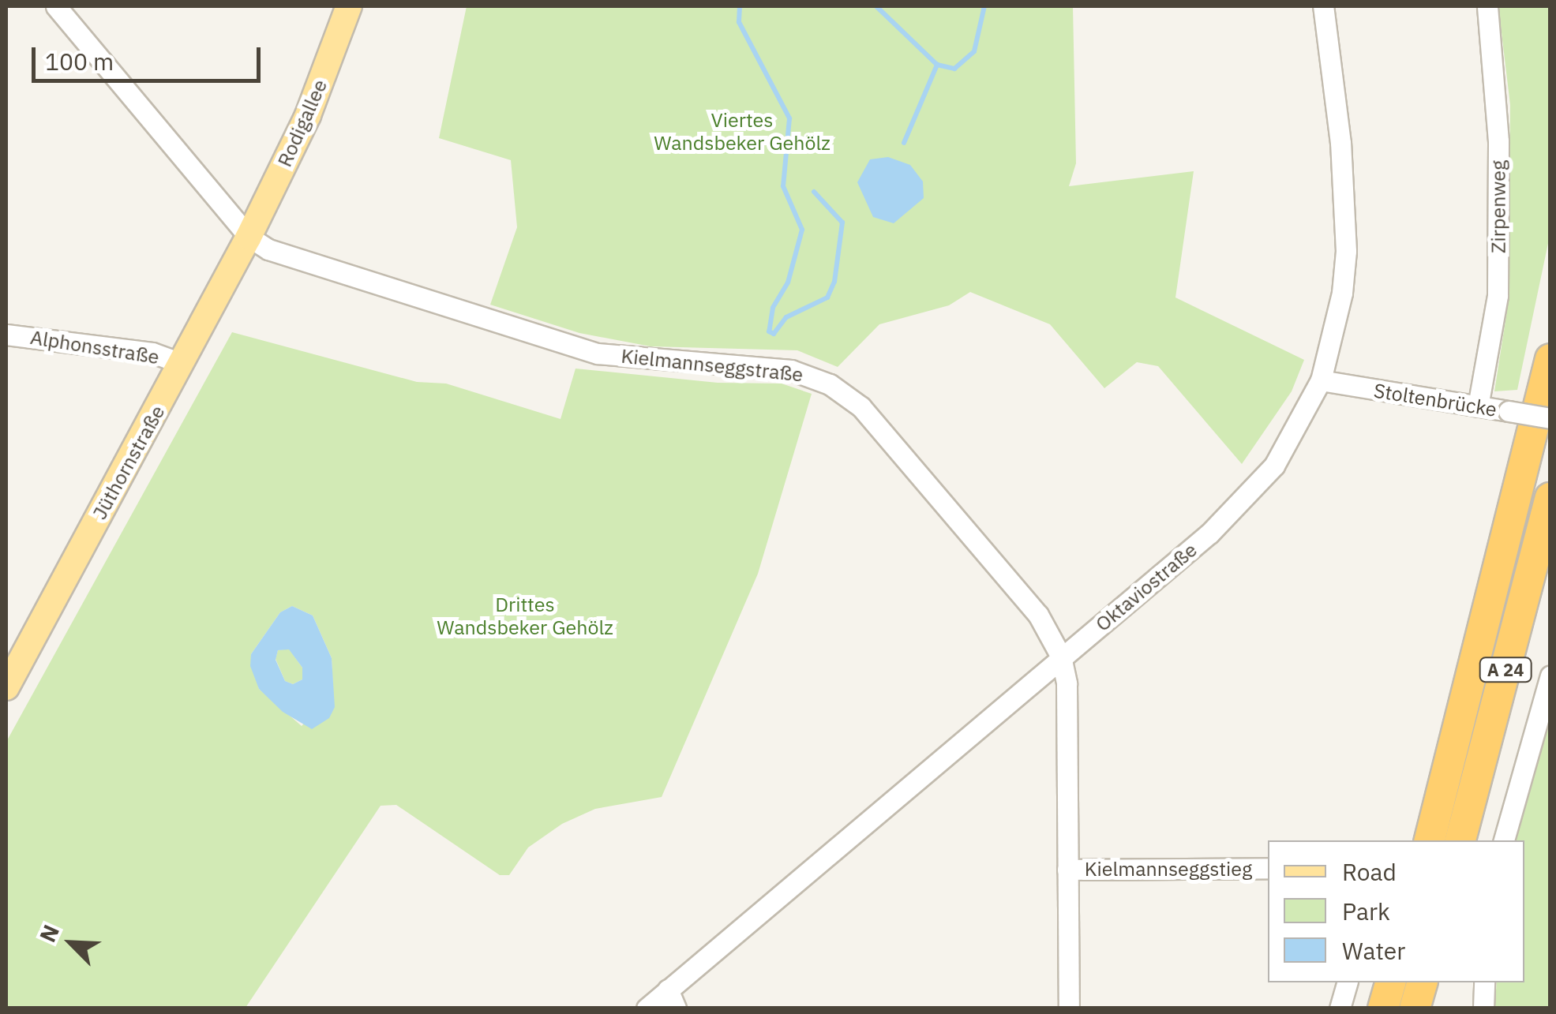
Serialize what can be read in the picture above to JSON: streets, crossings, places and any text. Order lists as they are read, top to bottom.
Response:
{
  "streets": {
    "highway": ["A 24"],
    "main road": ["Rodigallee", "Jüthornstraße"],
    "street": [
      "Zirpenweg",
      "Alphonsstraße",
      "Kielmannseggstraße",
      "Stoltenbrücke",
      "Oktaviostraße",
      "Kielmannseggstieg"
    ]
  },
  "crossings": [
    ["Rodigallee", "Kielmannseggstraße"],
    ["Rodigallee", "Jüthornstraße"],
    ["Zirpenweg", "Stoltenbrücke"],
    ["Alphonsstraße", "Jüthornstraße"],
    ["Kielmannseggstraße", "Jüthornstraße"],
    ["Kielmannseggstraße", "Oktaviostraße"],
    ["Kielmannseggstraße", "Kielmannseggstieg"],
    ["Stoltenbrücke", "Oktaviostraße"]
  ],
  "parks": ["Viertes Wandsbeker Gehölz", "Drittes Wandsbeker Gehölz"],
  "legend": ["Road", "Park", "Water"],
  "scale_bar": "100 m",
  "north": "top left"
}
